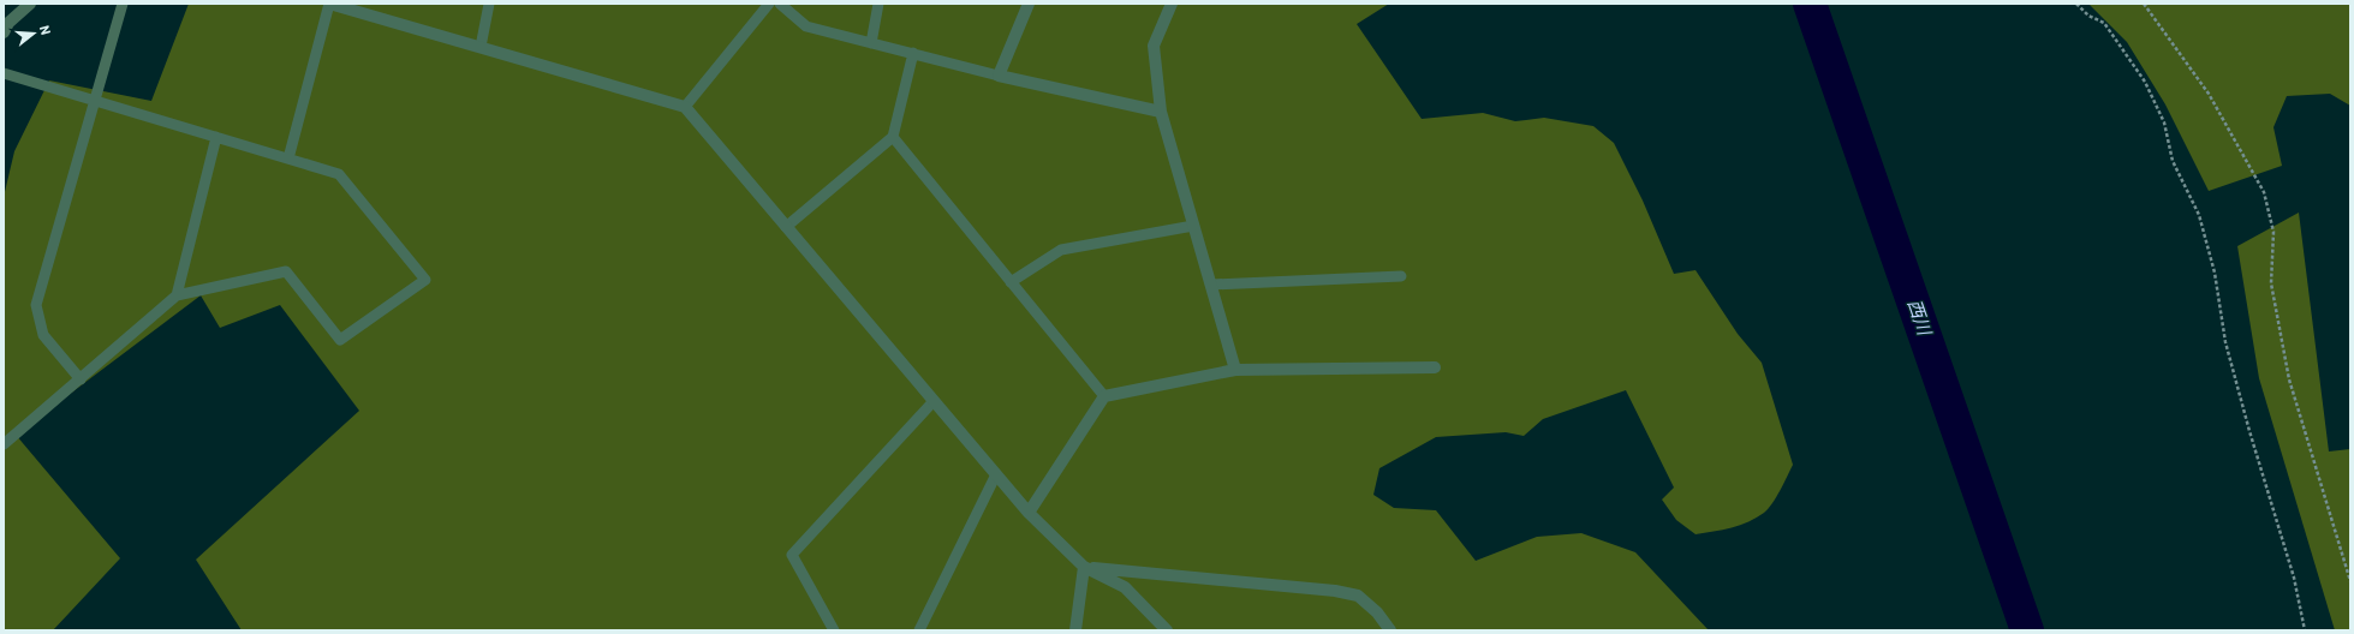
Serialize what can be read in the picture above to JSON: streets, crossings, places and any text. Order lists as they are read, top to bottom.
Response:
{
  "water": ["西川"],
  "north": "right"
}
